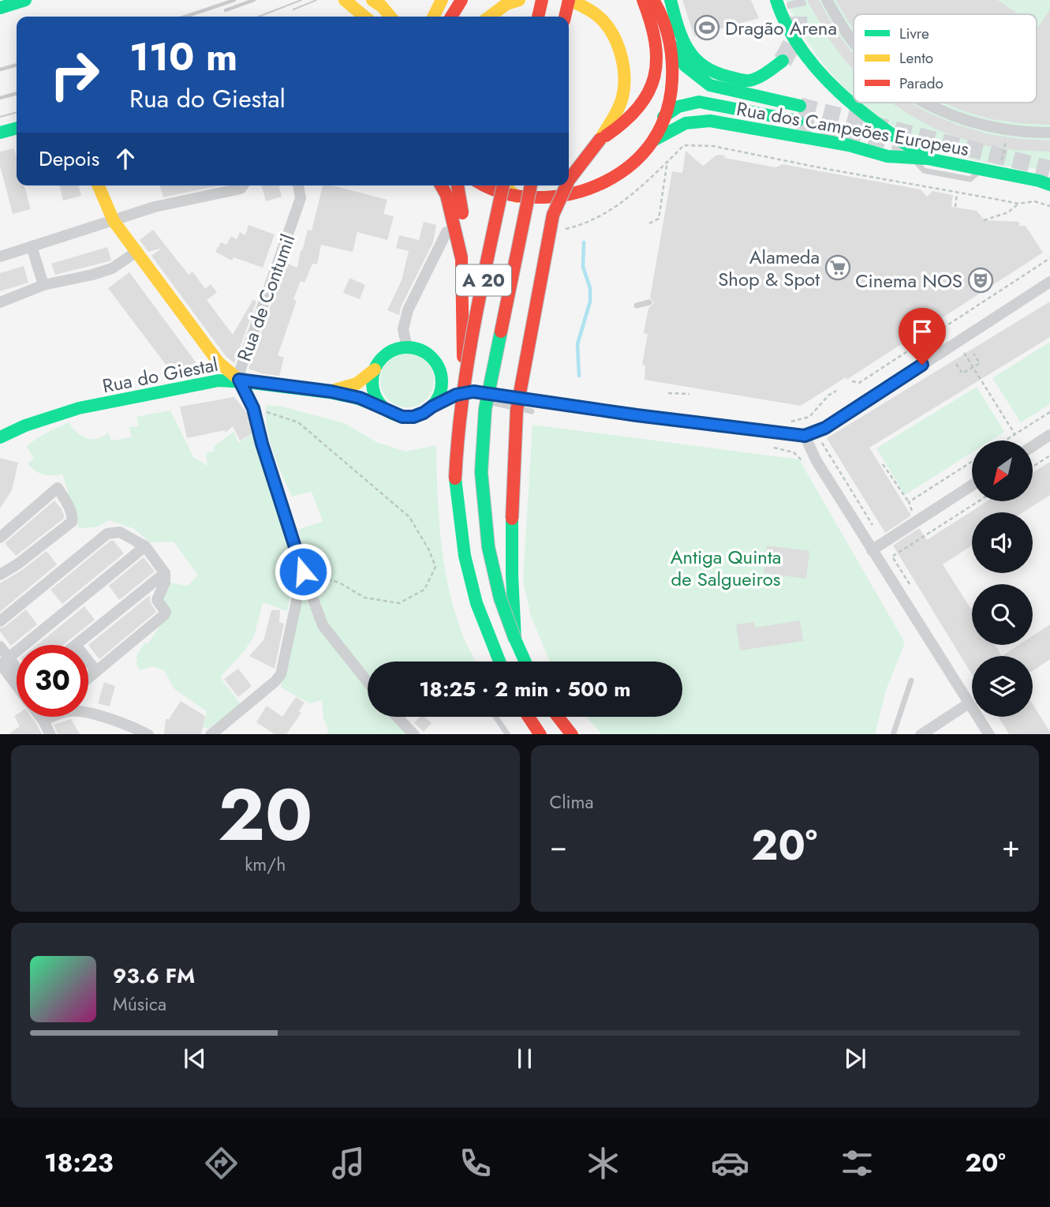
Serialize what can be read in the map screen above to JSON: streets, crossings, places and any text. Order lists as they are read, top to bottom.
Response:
{
  "streets": {
    "main road": ["Rua dos Campeões Europeus", "A 20", "Rua do Giestal"],
    "street": ["Rua de Contumil"]
  },
  "crossings": [
    ["Rua de Contumil", "Rua do Giestal"]
  ],
  "parks": ["Antiga Quinta de Salgueiros"],
  "places": {
    "sports": ["Dragão Arena"],
    "supermarket": ["Alameda Shop & Spot"],
    "theatre": ["Cinema NOS"]
  },
  "legend": ["Livre", "Lento", "Parado"],
  "north": "bottom left",
  "page": {
    "turn": ["110 m", "Rua do Giestal"],
    "then": "Depois",
    "limit": "30",
    "trip": "18:25 · 2 min · 500 m",
    "tile": [
      ["20", "km/h"],
      "Clima"
    ],
    "heat": ["−", "20°", "+"],
    "song": ["93.6 FM", "Música"],
    "tabs": ["18:23", "20°"]
  }
}
